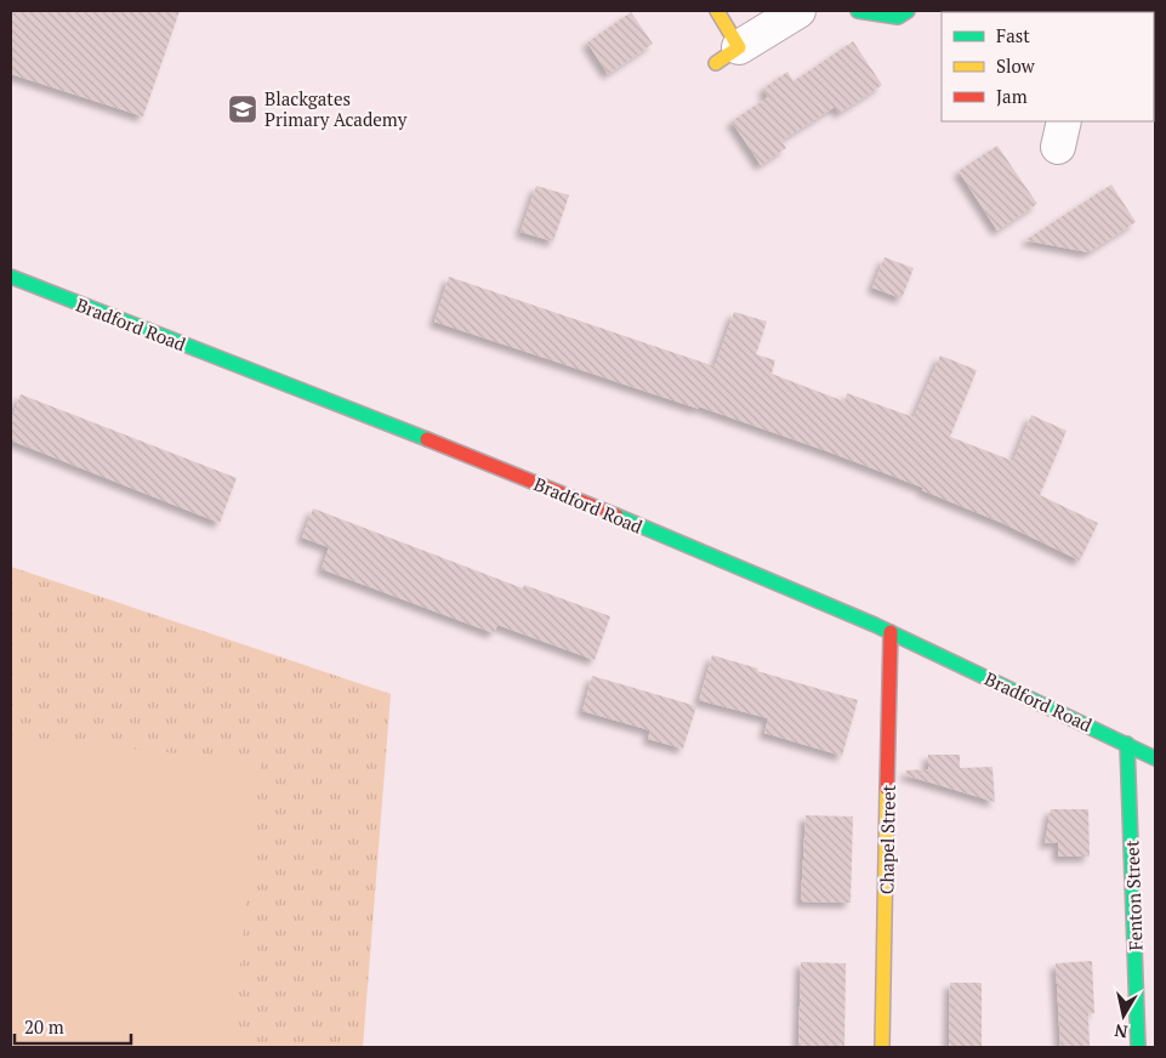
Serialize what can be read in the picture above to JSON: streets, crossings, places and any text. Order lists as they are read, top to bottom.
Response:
{
  "streets": {
    "main road": ["Bradford Road", "Chapel Street", "Fenton Street"]
  },
  "crossings": [
    ["Bradford Road", "Chapel Street"],
    ["Bradford Road", "Fenton Street"]
  ],
  "places": {
    "school or university": ["Blackgates Primary Academy"]
  },
  "legend": ["Fast", "Slow", "Jam"],
  "scale_bar": "20 m",
  "north": "bottom"
}
